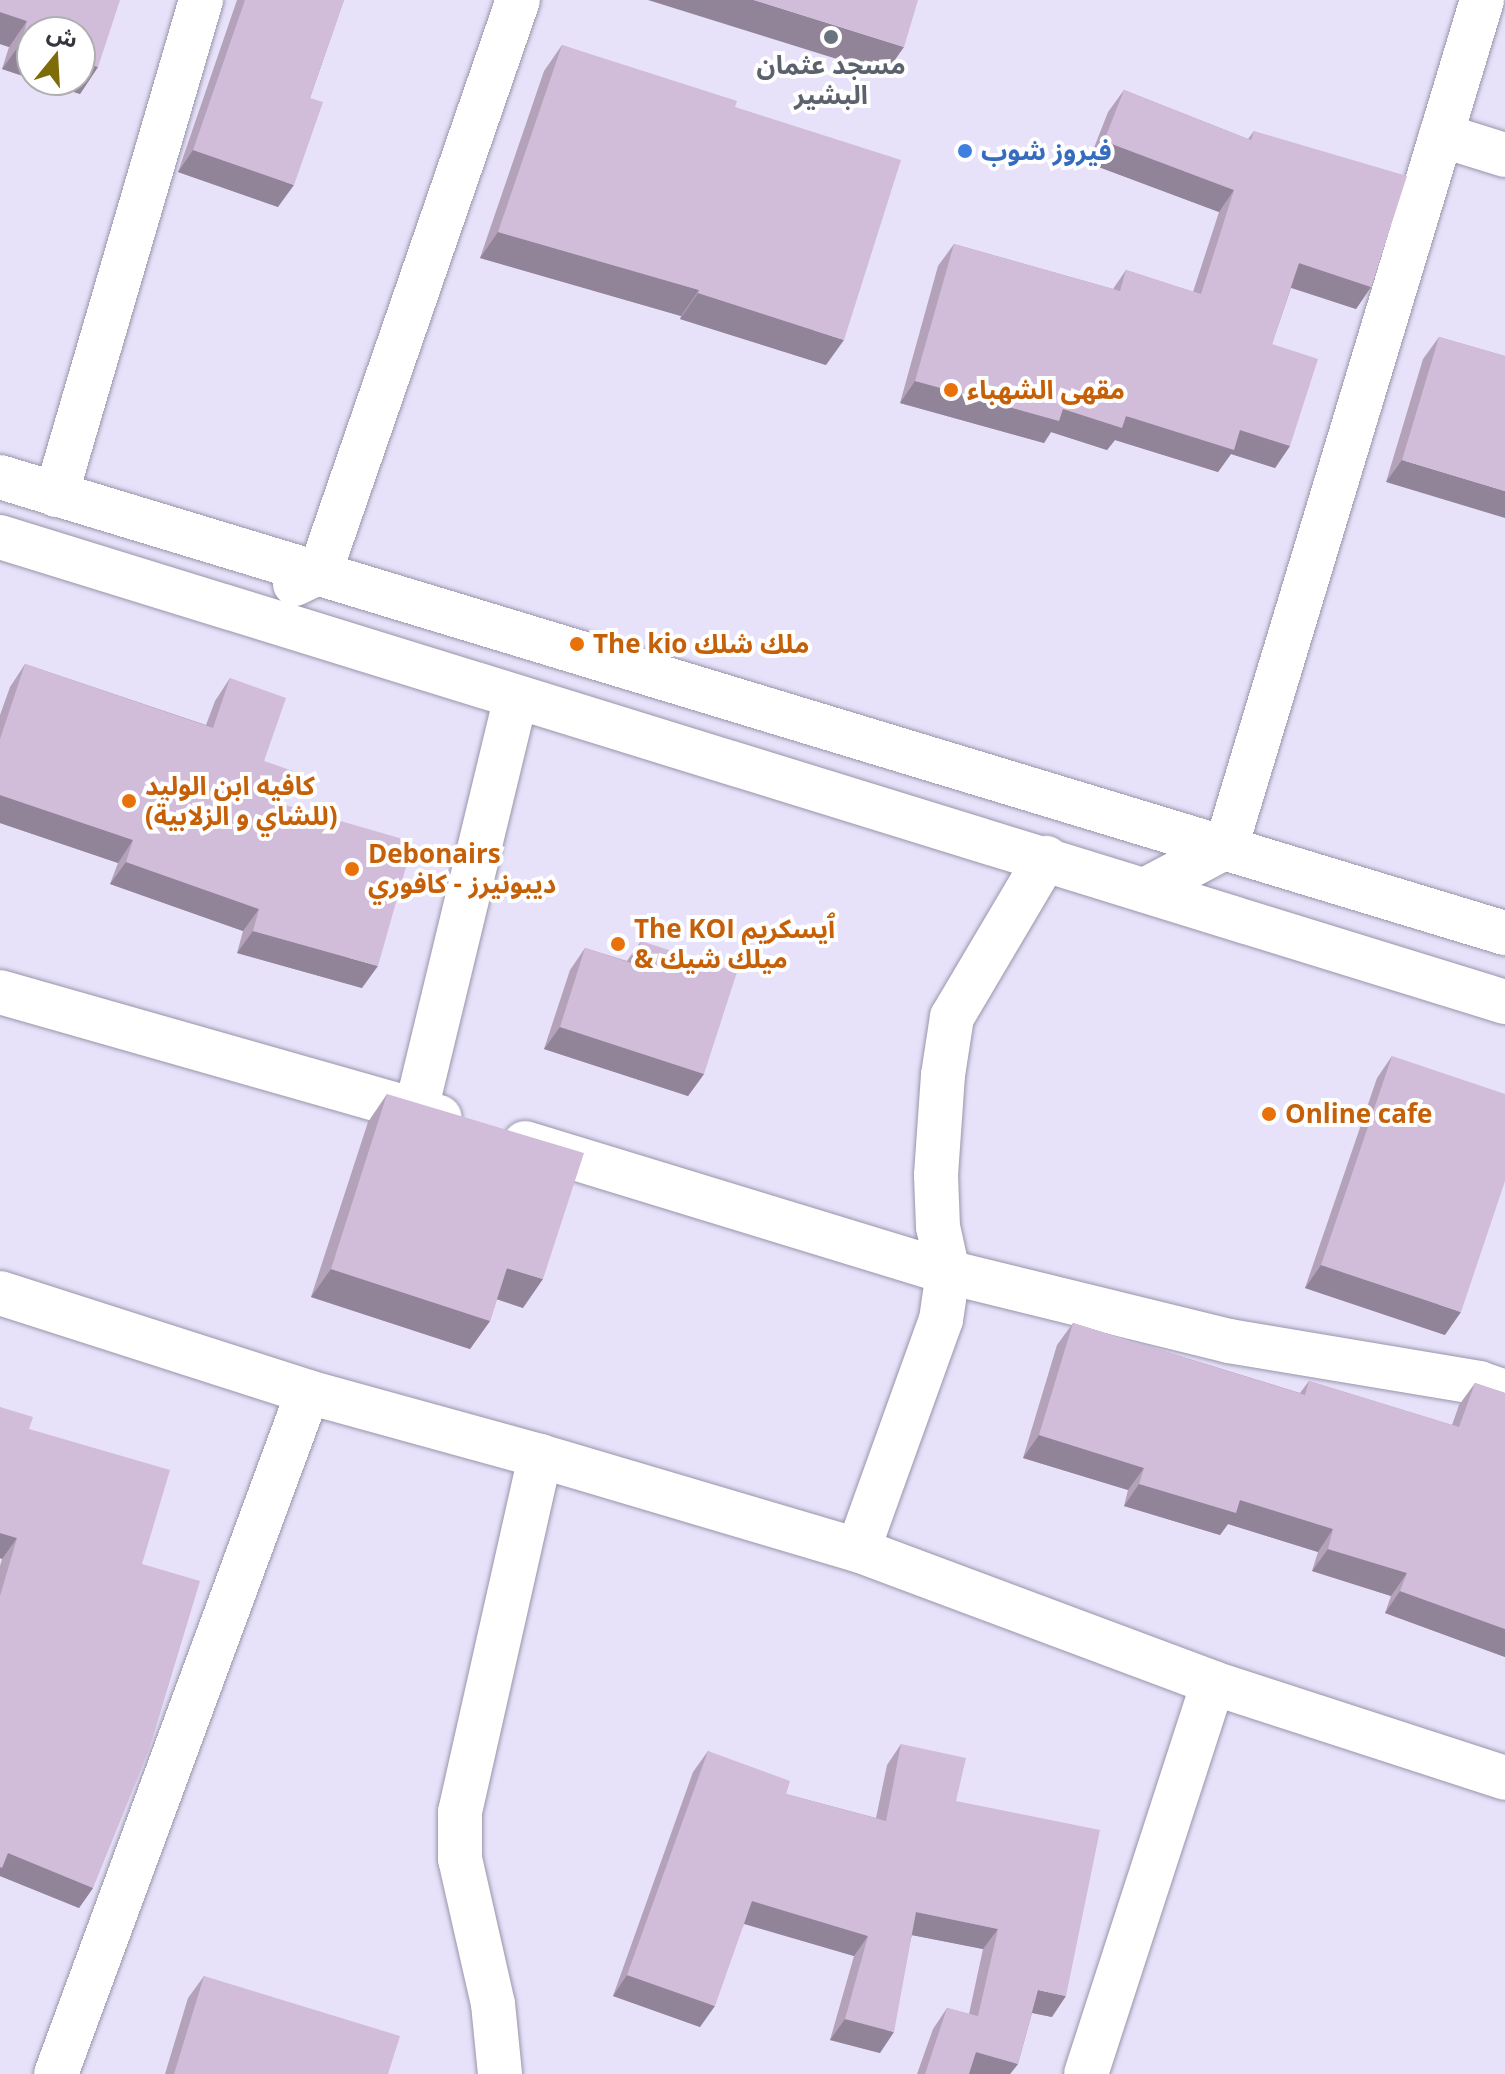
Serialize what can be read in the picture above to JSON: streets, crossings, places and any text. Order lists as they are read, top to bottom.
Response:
{
  "places": [
    "مسجد عثمان البشير",
    "فيروز شوب",
    "مقهى الشهباء",
    "The kio ملك شلك",
    "كافيه ابن الوليد (للشاي و الزلابية)",
    "Debonairs ديبونيرز - كافوري",
    "The KOI ٱيسكريم & ميلك شيك",
    "Online cafe"
  ],
  "north": "top"
}
